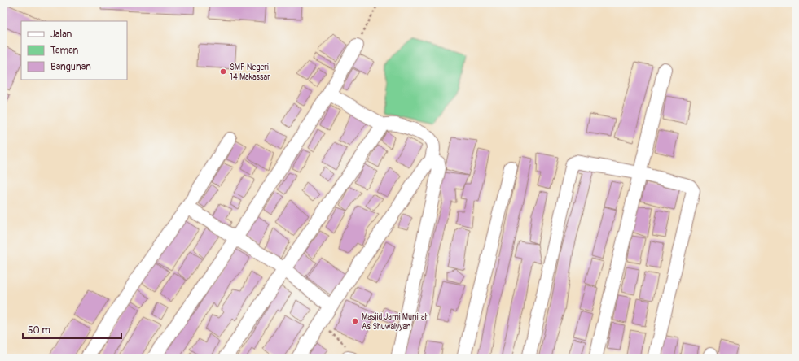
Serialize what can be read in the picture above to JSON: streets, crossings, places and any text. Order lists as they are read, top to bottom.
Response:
{
  "places": ["SMP Negeri 14 Makassar", "Masjid Jami Munirah As Shuwaiyyan"],
  "legend": ["Jalan", "Taman", "Bangunan"],
  "scale_bar": "50 m"
}
